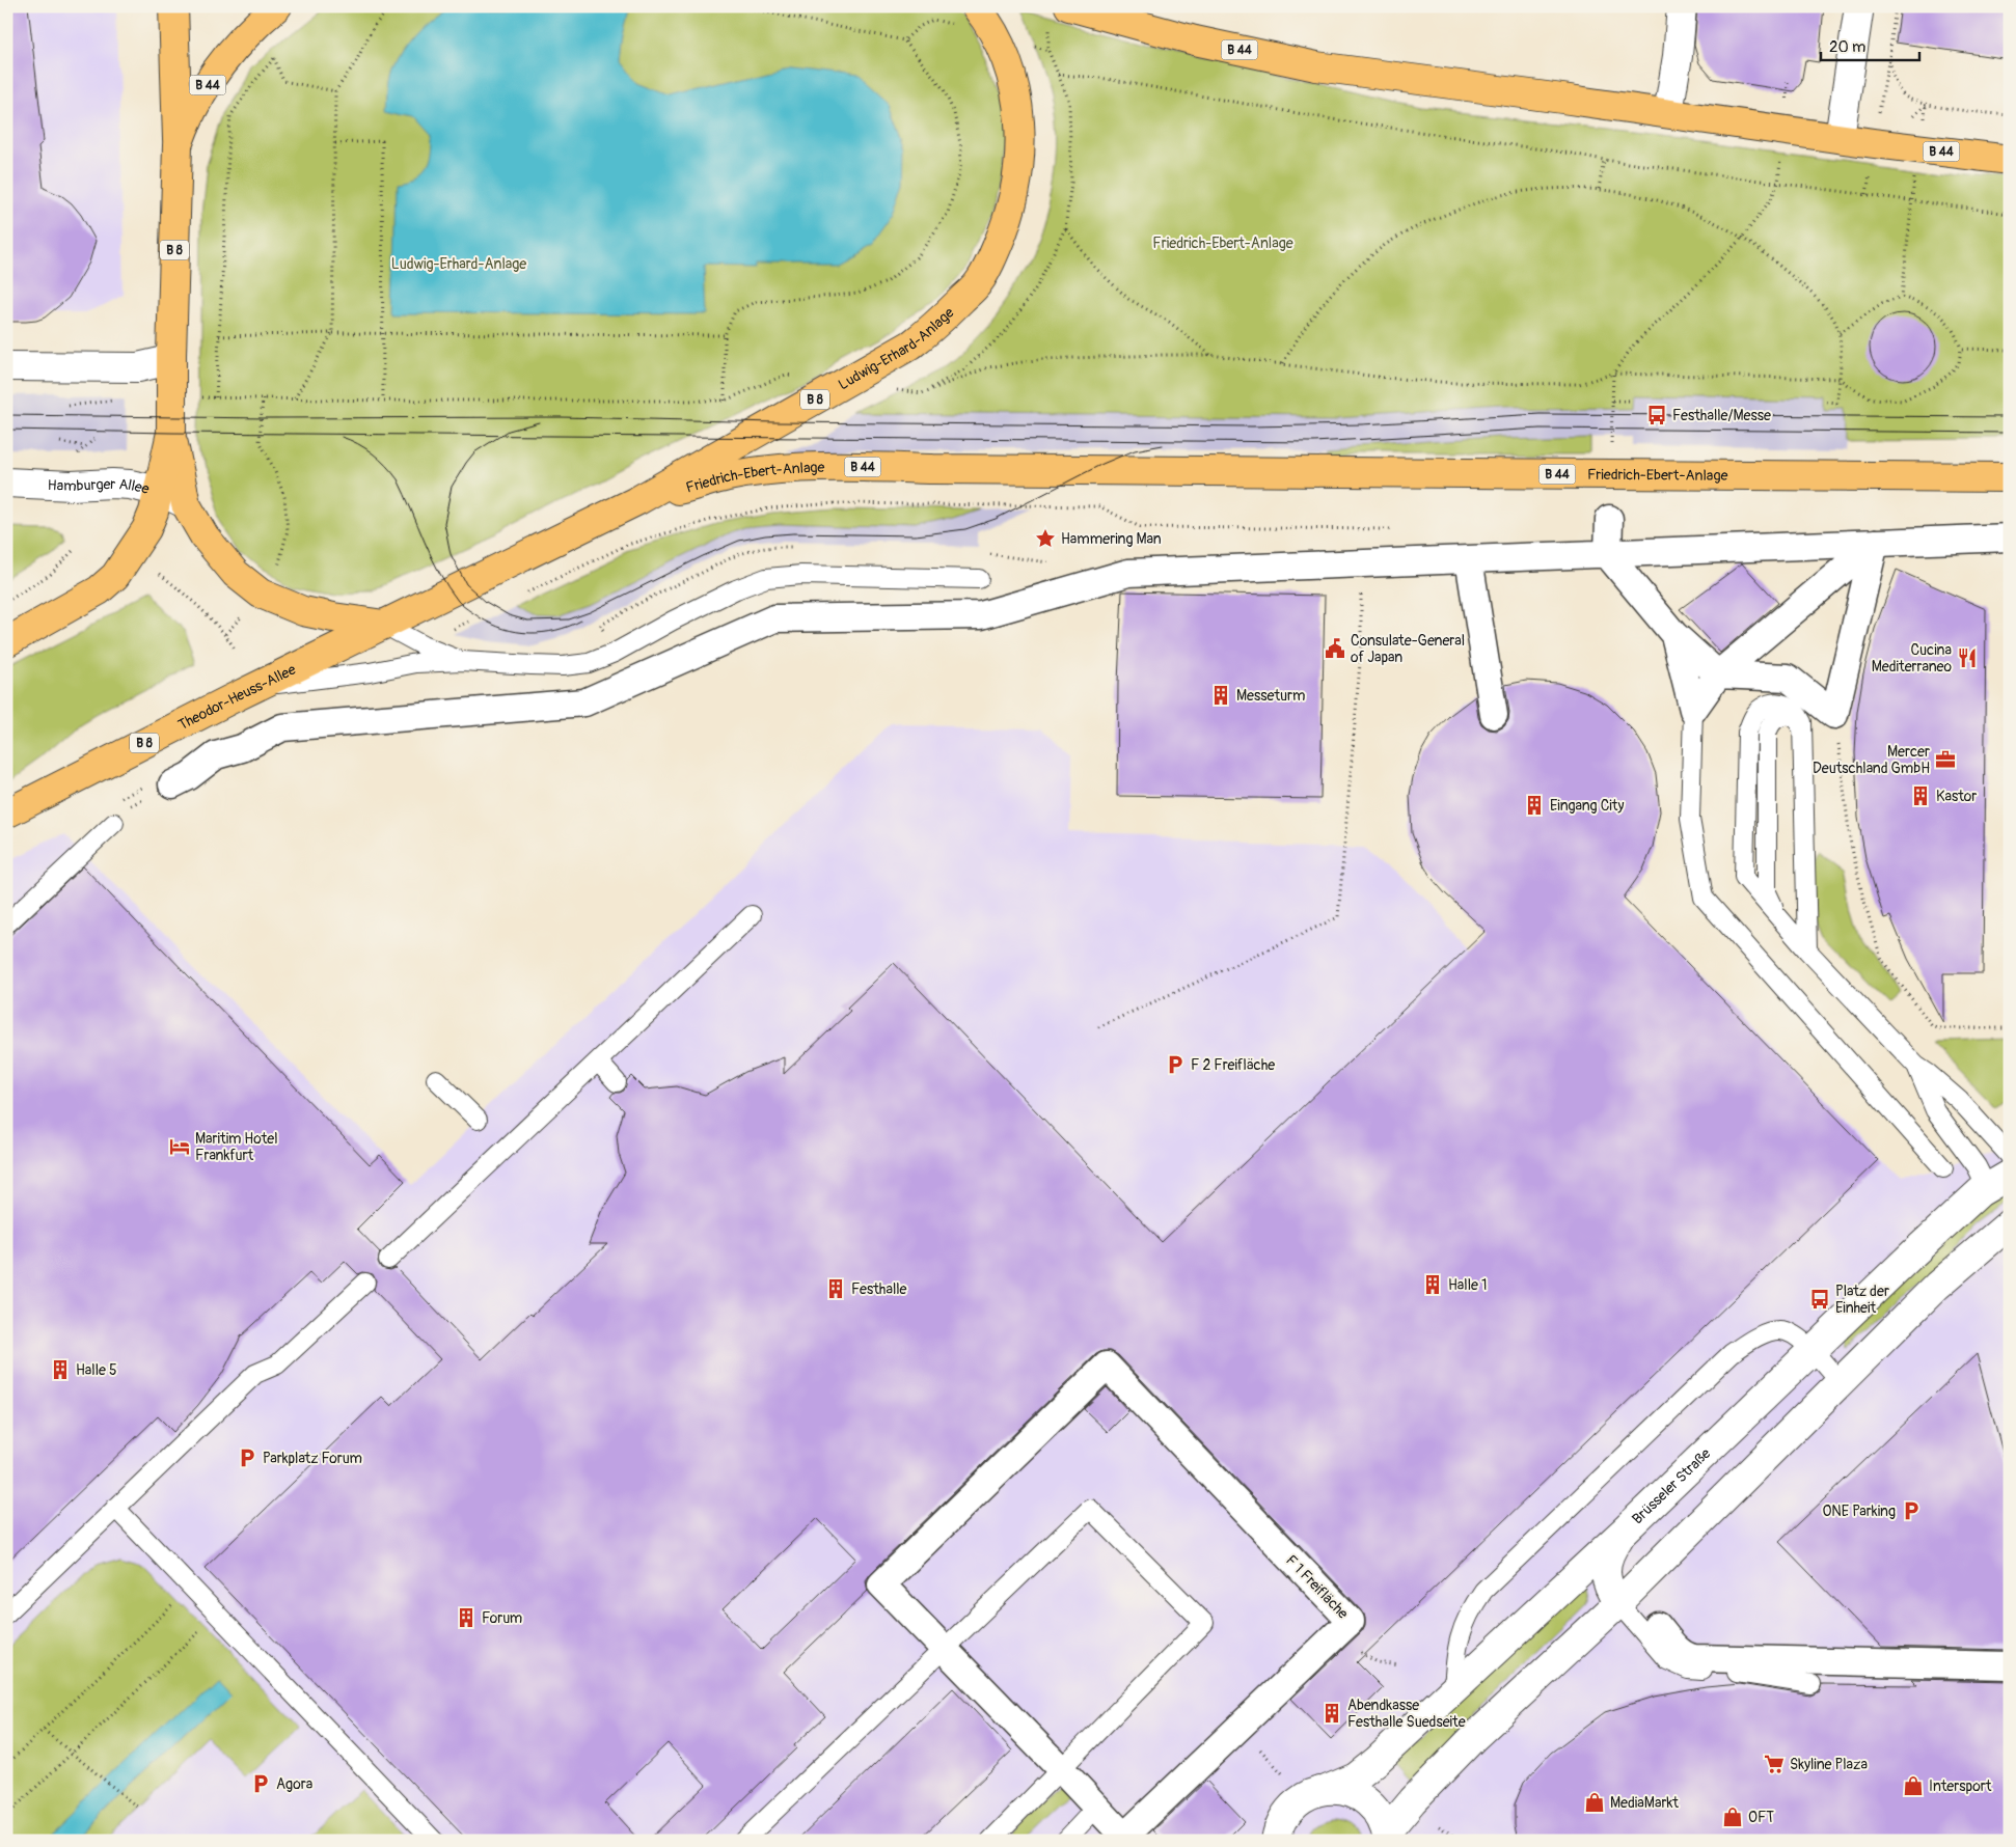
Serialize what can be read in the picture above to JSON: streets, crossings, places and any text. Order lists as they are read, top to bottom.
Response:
{
  "streets": {
    "main road": [
      "B 44",
      "B 8",
      "Ludwig-Erhard-Anlage",
      "Friedrich-Ebert-Anlage",
      "Theodor-Heuss-Allee"
    ],
    "street": ["Hamburger Allee", "Brüsseler Straße", "F 1 Freifläche"]
  },
  "crossings": [
    ["B 44", "B 8"],
    ["B 8", "Hamburger Allee"],
    ["Ludwig-Erhard-Anlage", "Friedrich-Ebert-Anlage"],
    ["Ludwig-Erhard-Anlage", "Theodor-Heuss-Allee"]
  ],
  "parks": ["Friedrich-Ebert-Anlage", "Ludwig-Erhard-Anlage"],
  "places": {
    "bus stop": ["Festhalle/Messe", "Platz der Einheit"],
    "place": ["Hammering Man"],
    "public building": ["Consulate-General of Japan"],
    "restaurant": ["Cucina Mediterraneo"],
    "building": [
      "Messeturm",
      "Kastor",
      "Eingang City",
      "Halle 1",
      "Festhalle",
      "Halle 5",
      "Forum",
      "Abendkasse Festhalle Suedseite"
    ],
    "office": ["Mercer Deutschland GmbH"],
    "parking": [
      "F 2 Freifläche",
      "Parkplatz Forum",
      "ONE Parking",
      "Agora"
    ],
    "hotel": ["Maritim Hotel Frankfurt"],
    "supermarket": ["Skyline Plaza"],
    "shop": ["Intersport", "MediaMarkt", "OFT"]
  },
  "scale_bar": "20 m"
}
